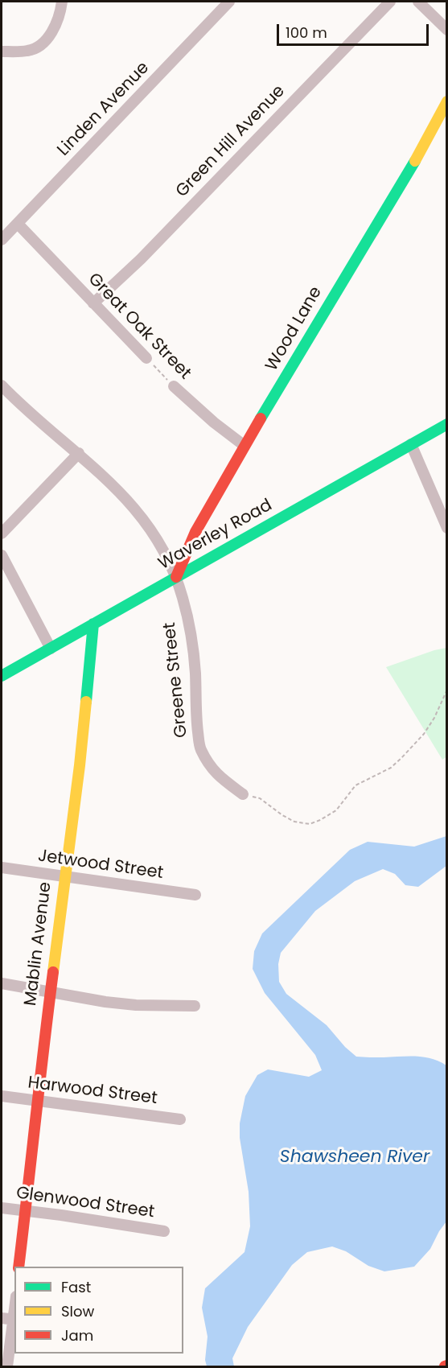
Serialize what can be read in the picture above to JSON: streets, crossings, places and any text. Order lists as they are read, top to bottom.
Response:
{
  "streets": {
    "street": [
      "Linden Avenue",
      "Green Hill Avenue",
      "Great Oak Street",
      "Wood Lane",
      "Waverley Road",
      "Greene Street",
      "Jetwood Street",
      "Mablin Avenue",
      "Harwood Street",
      "Glenwood Street"
    ]
  },
  "crossings": [
    ["Linden Avenue", "Great Oak Street"],
    ["Green Hill Avenue", "Great Oak Street"],
    ["Great Oak Street", "Wood Lane"],
    ["Wood Lane", "Waverley Road"],
    ["Wood Lane", "Greene Street"],
    ["Waverley Road", "Greene Street"],
    ["Waverley Road", "Mablin Avenue"],
    ["Jetwood Street", "Mablin Avenue"],
    ["Mablin Avenue", "Harwood Street"],
    ["Mablin Avenue", "Glenwood Street"]
  ],
  "water": ["Shawsheen River"],
  "legend": ["Fast", "Slow", "Jam"],
  "scale_bar": "100 m"
}
